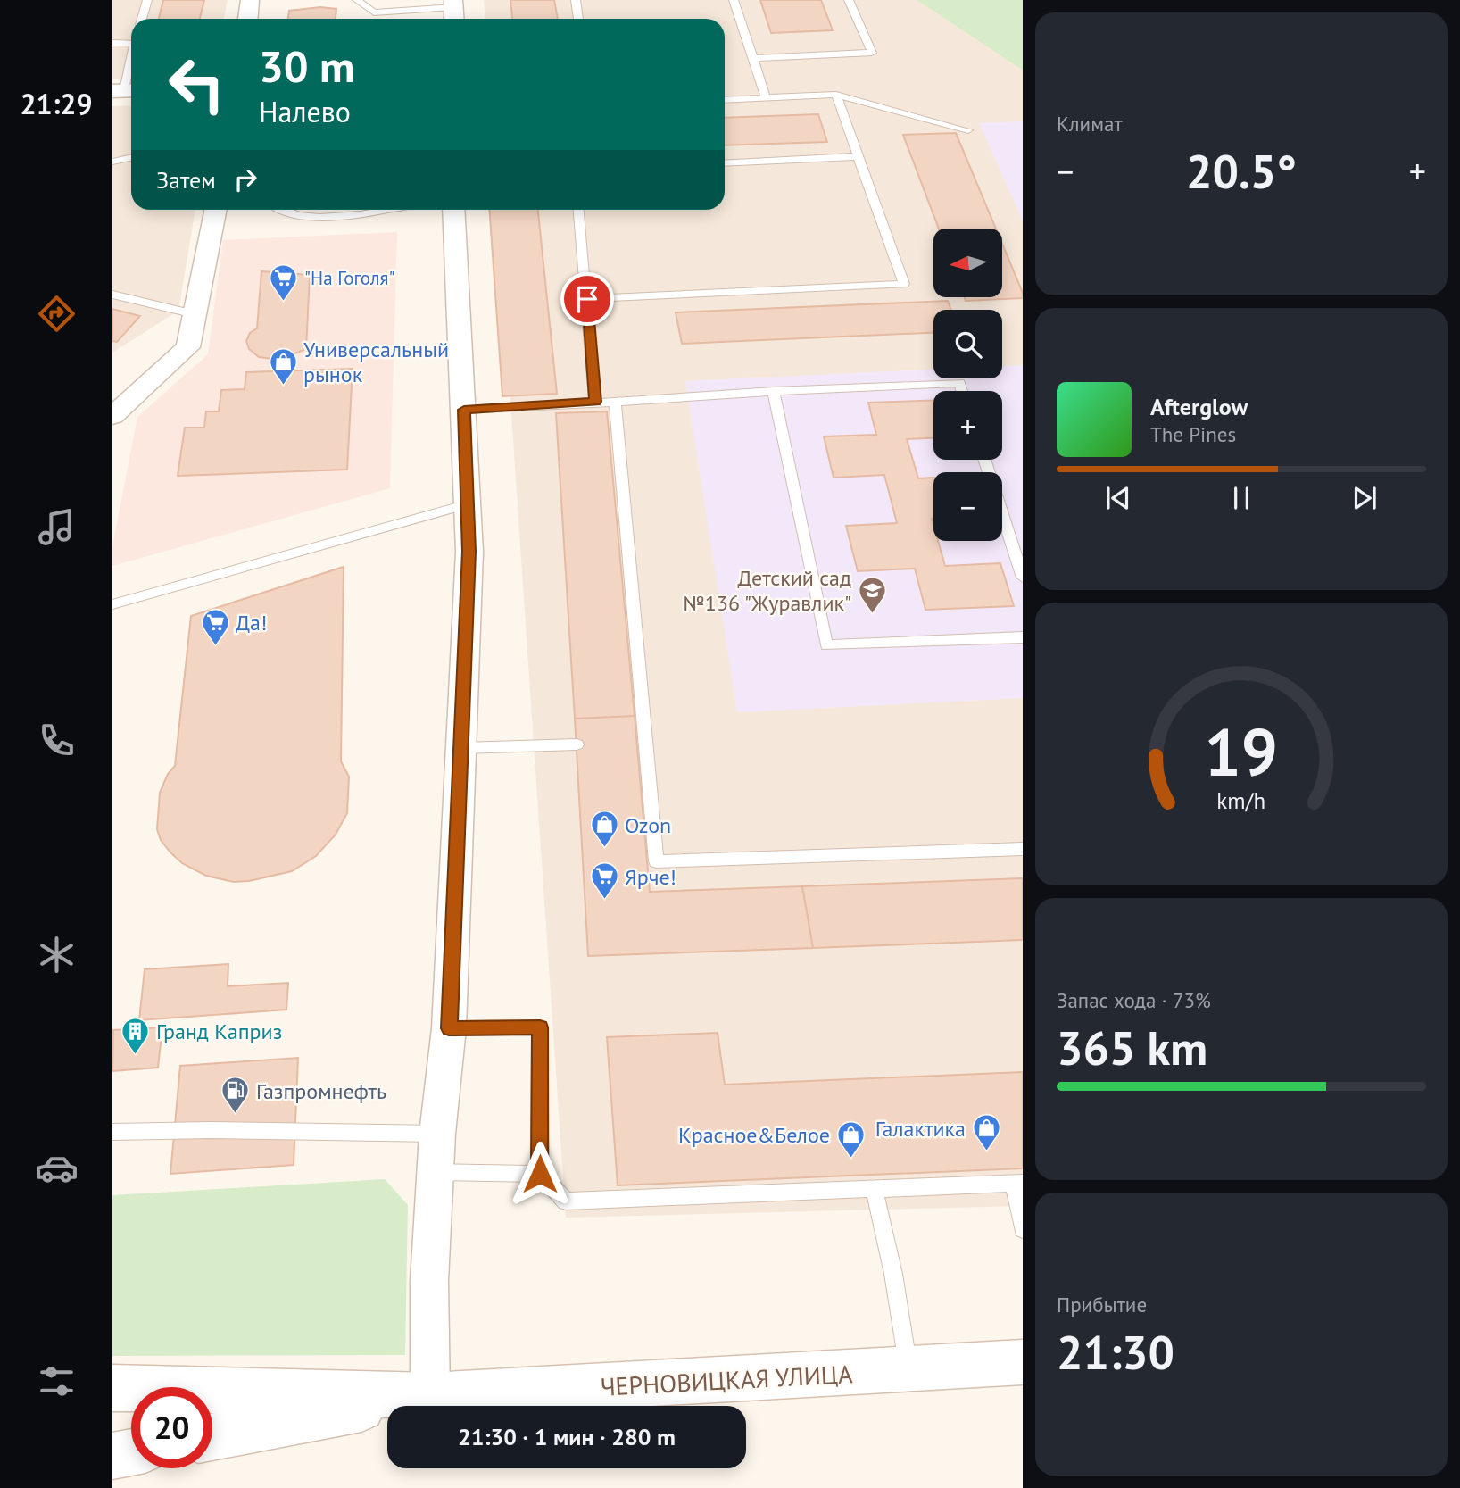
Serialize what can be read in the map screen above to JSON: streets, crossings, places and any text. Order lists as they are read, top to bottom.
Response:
{
  "streets": {
    "main road": ["ЧЕРНОВИЦКАЯ УЛИЦА"]
  },
  "places": {
    "supermarket": ["\"На Гоголя\"", "Да!", "Ярче!"],
    "shop": [
      "Универсальный рынок",
      "Ozon",
      "Галактика",
      "Красное&Белое"
    ],
    "school or university": ["Детский сад №136 \"Журавлик\""],
    "building": ["Гранд Каприз"],
    "fuel station": ["Газпромнефть"]
  },
  "north": "left",
  "page": {
    "tabs": "21:29",
    "tile": [
      "Климат",
      ["Запас хода · 73%", "365 km"],
      ["Прибытие", "21:30"]
    ],
    "turn": ["30 m", "Налево"],
    "heat": ["−", "20.5°", "+"],
    "then": "Затем",
    "map_buttons": ["+", "−"],
    "song": ["Afterglow", "The Pines"],
    "limit": "20",
    "trip": "21:30 · 1 мин · 280 m",
    "gauge": ["19", "km/h"]
  }
}
